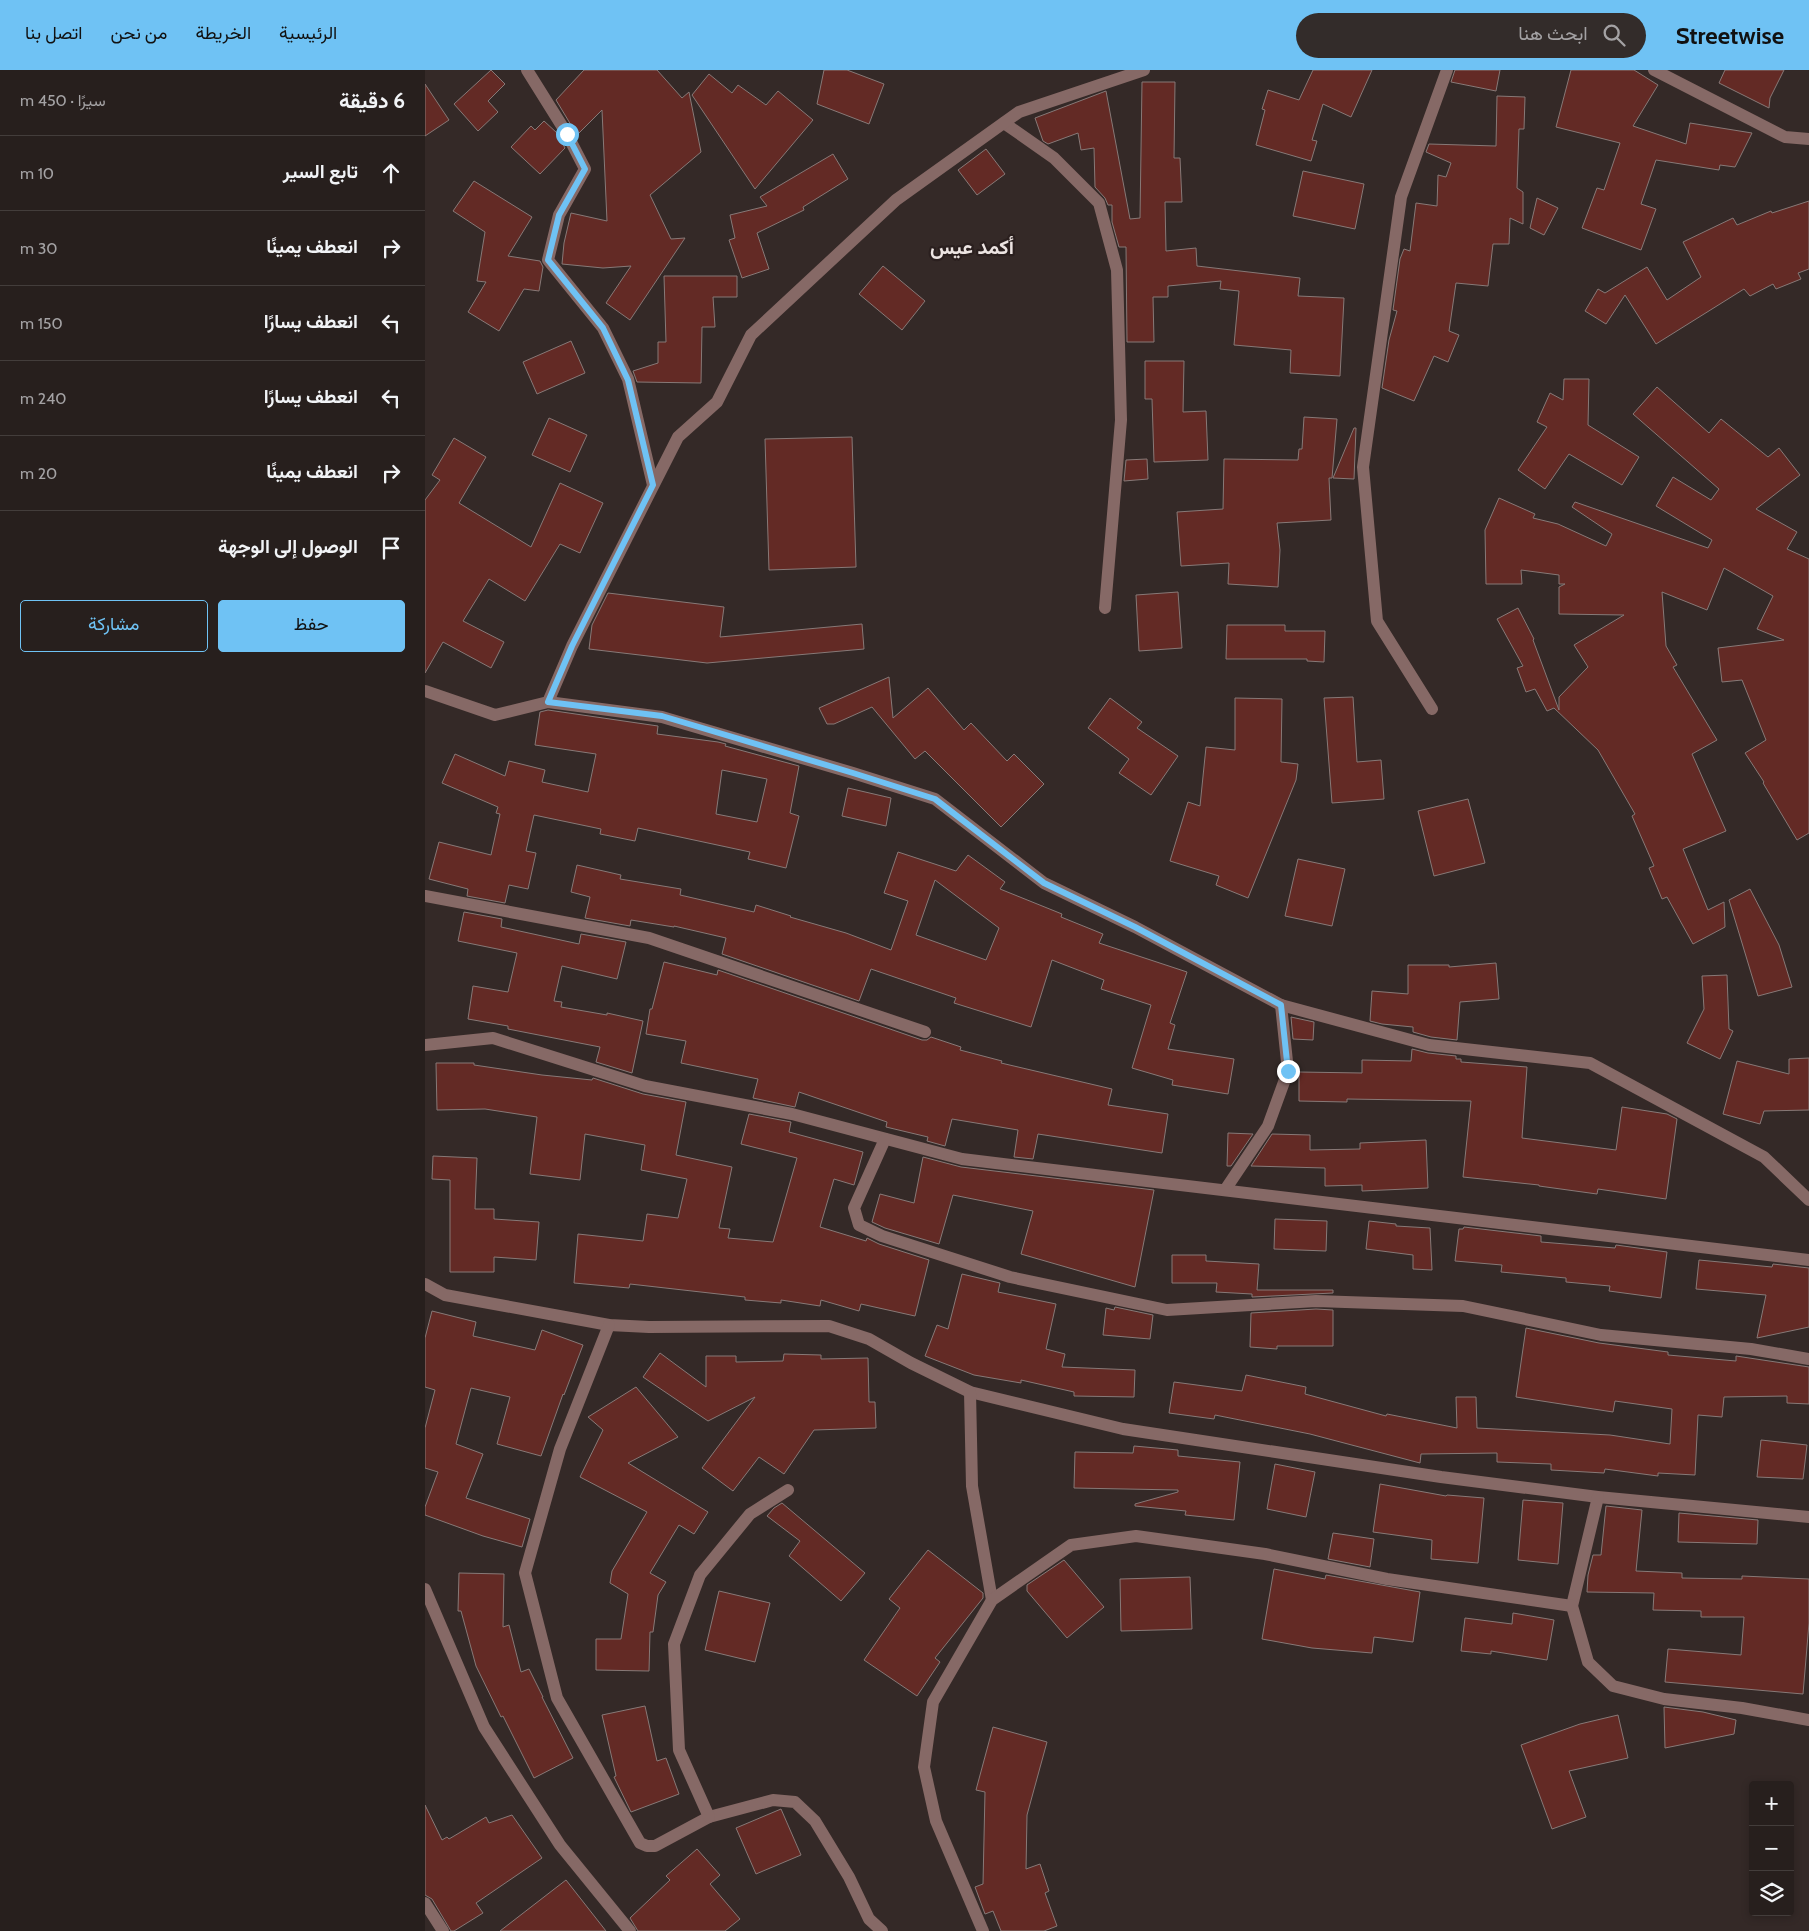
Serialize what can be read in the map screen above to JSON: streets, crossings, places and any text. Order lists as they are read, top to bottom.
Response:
{
  "districts": ["أكمد عيس"],
  "page": {
    "header": "Streetwise",
    "search": "ابحث هنا",
    "nav": [
      "الرئيسية",
      "الخريطة",
      "من نحن",
      "اتصل بنا"
    ],
    "heading": ["6 دقيقة", "سيرًا · 450 m"],
    "list": [
      ["تابع السير", "10 m"],
      ["انعطف يمينًا", "30 m"],
      ["انعطف يسارًا", "150 m"],
      ["انعطف يسارًا", "240 m"],
      ["انعطف يمينًا", "20 m"],
      "الوصول إلى الوجهة"
    ],
    "buttons": ["حفظ", "مشاركة"],
    "map_buttons": ["+", "−"]
  }
}
